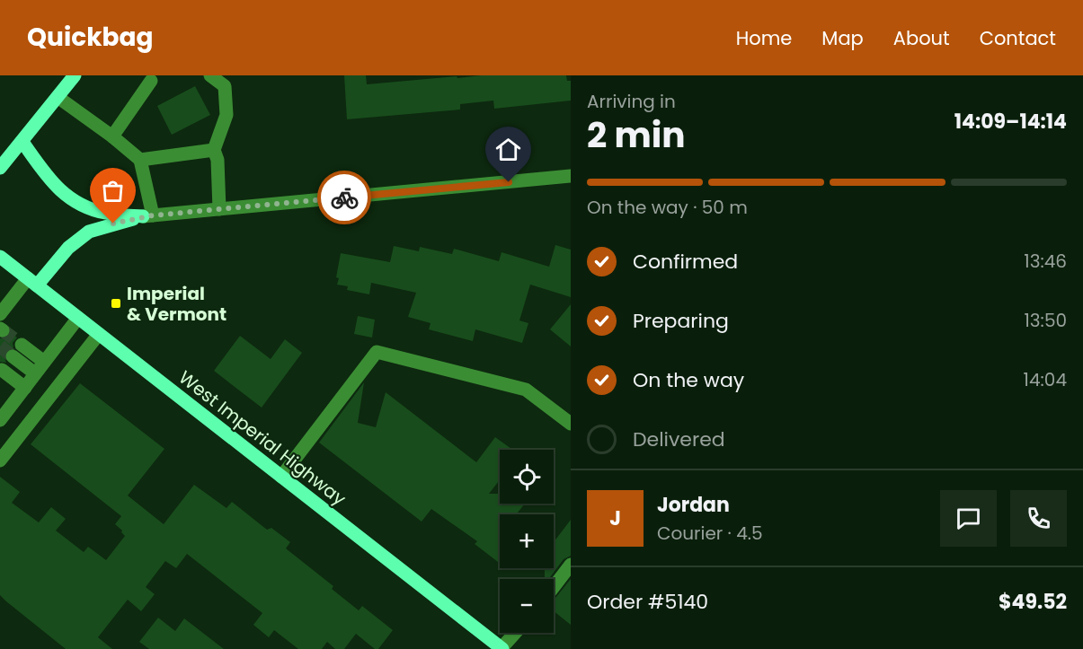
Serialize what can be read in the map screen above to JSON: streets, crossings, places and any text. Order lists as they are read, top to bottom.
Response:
{
  "streets": {
    "main road": ["West Imperial Highway"]
  },
  "places": {
    "transit": ["Imperial & Vermont"]
  },
  "page": {
    "header": "Quickbag",
    "nav": [
      "Home",
      "Map",
      "About",
      "Contact"
    ],
    "heading": ["2 min", "Arriving in", "14:09–14:14"],
    "panel": [
      "Jordan",
      "Courier · 4.5",
      "Order #5140",
      "$49.52"
    ],
    "bar": "On the way · 50 m",
    "list": [
      ["Confirmed", "13:46"],
      ["Preparing", "13:50"],
      ["On the way", "14:04"],
      "Delivered"
    ],
    "map_buttons": ["+", "−"],
    "round": "J"
  }
}
